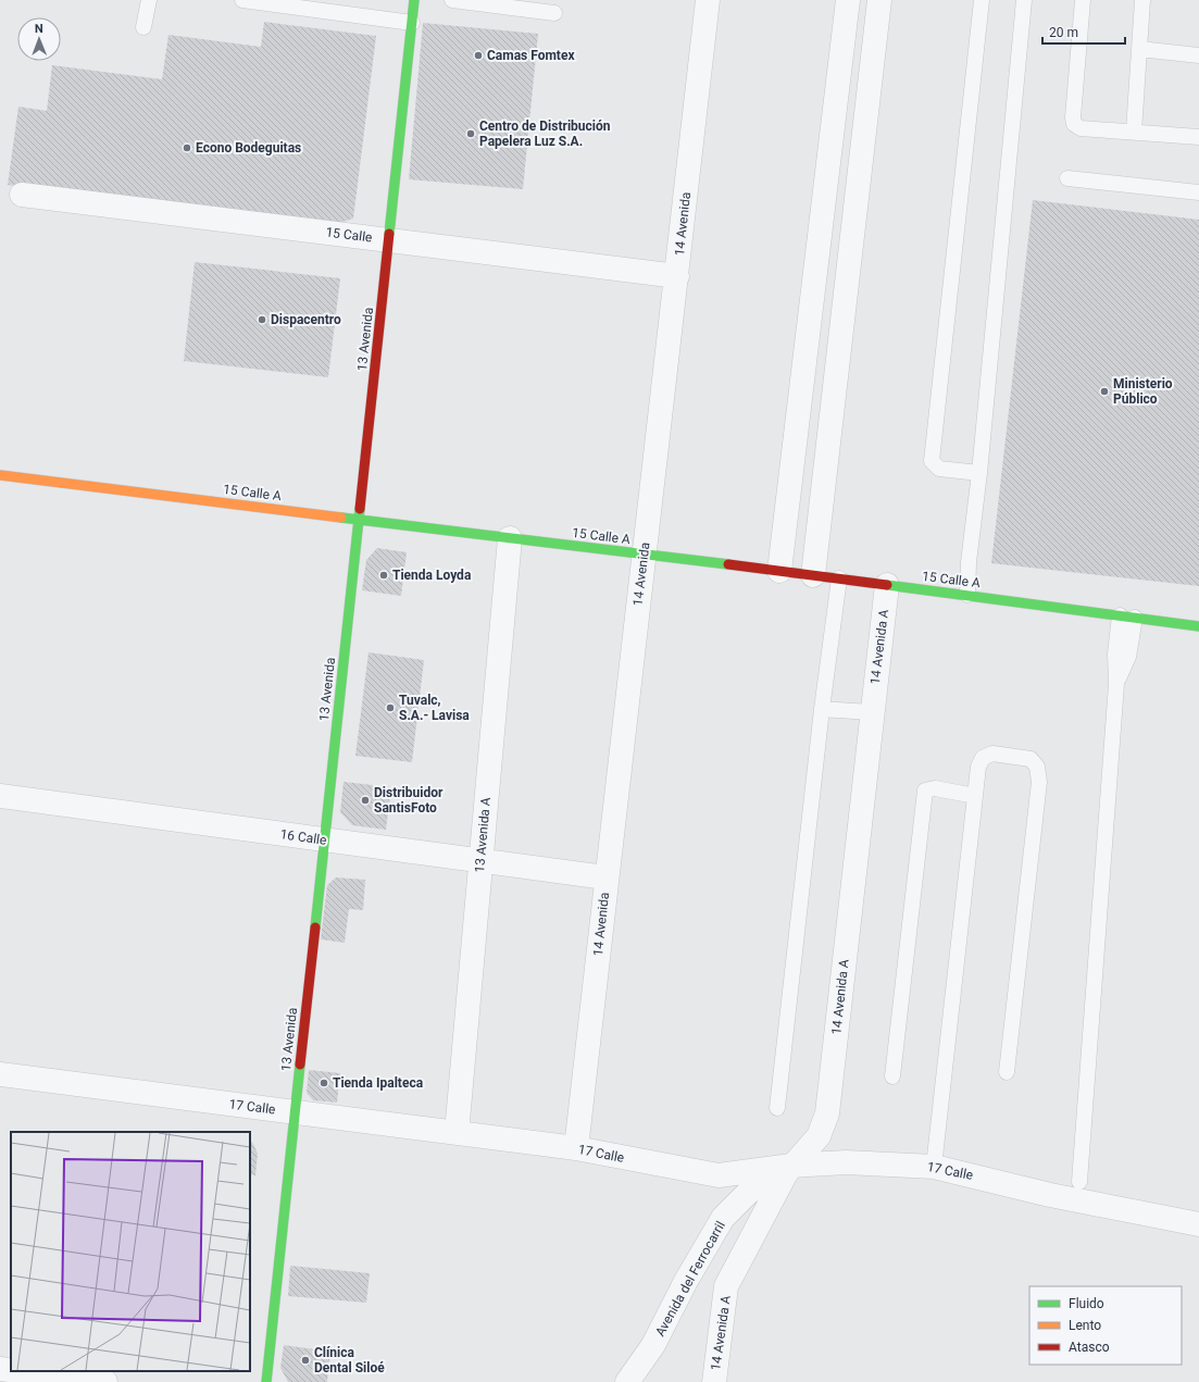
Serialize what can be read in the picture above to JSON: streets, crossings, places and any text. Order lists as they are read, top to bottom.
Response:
{
  "streets": {
    "street": [
      "14 Avenida",
      "15 Calle",
      "13 Avenida",
      "15 Calle A",
      "14 Avenida A",
      "13 Avenida A",
      "16 Calle",
      "17 Calle",
      "Avenida del Ferrocarril"
    ]
  },
  "crossings": [
    ["14 Avenida", "15 Calle"],
    ["14 Avenida", "15 Calle A"],
    ["14 Avenida", "16 Calle"],
    ["14 Avenida", "17 Calle"],
    ["15 Calle", "13 Avenida"],
    ["13 Avenida", "15 Calle A"],
    ["13 Avenida", "16 Calle"],
    ["13 Avenida", "17 Calle"],
    ["15 Calle A", "14 Avenida A"],
    ["15 Calle A", "13 Avenida A"],
    ["14 Avenida A", "17 Calle"],
    ["14 Avenida A", "Avenida del Ferrocarril"],
    ["13 Avenida A", "16 Calle"],
    ["13 Avenida A", "17 Calle"],
    ["17 Calle", "Avenida del Ferrocarril"]
  ],
  "places": [
    "Camas Fomtex",
    "Centro de Distribución Papelera Luz S.A.",
    "Econo Bodeguitas",
    "Dispacentro",
    "Ministerio Público",
    "Tienda Loyda",
    "Tuvalc, S.A.- Lavisa",
    "Distribuidor SantisFoto",
    "Tienda Ipalteca",
    "Clínica Dental Siloé"
  ],
  "legend": ["Fluido", "Lento", "Atasco"],
  "scale_bar": "20 m",
  "north": "top"
}
